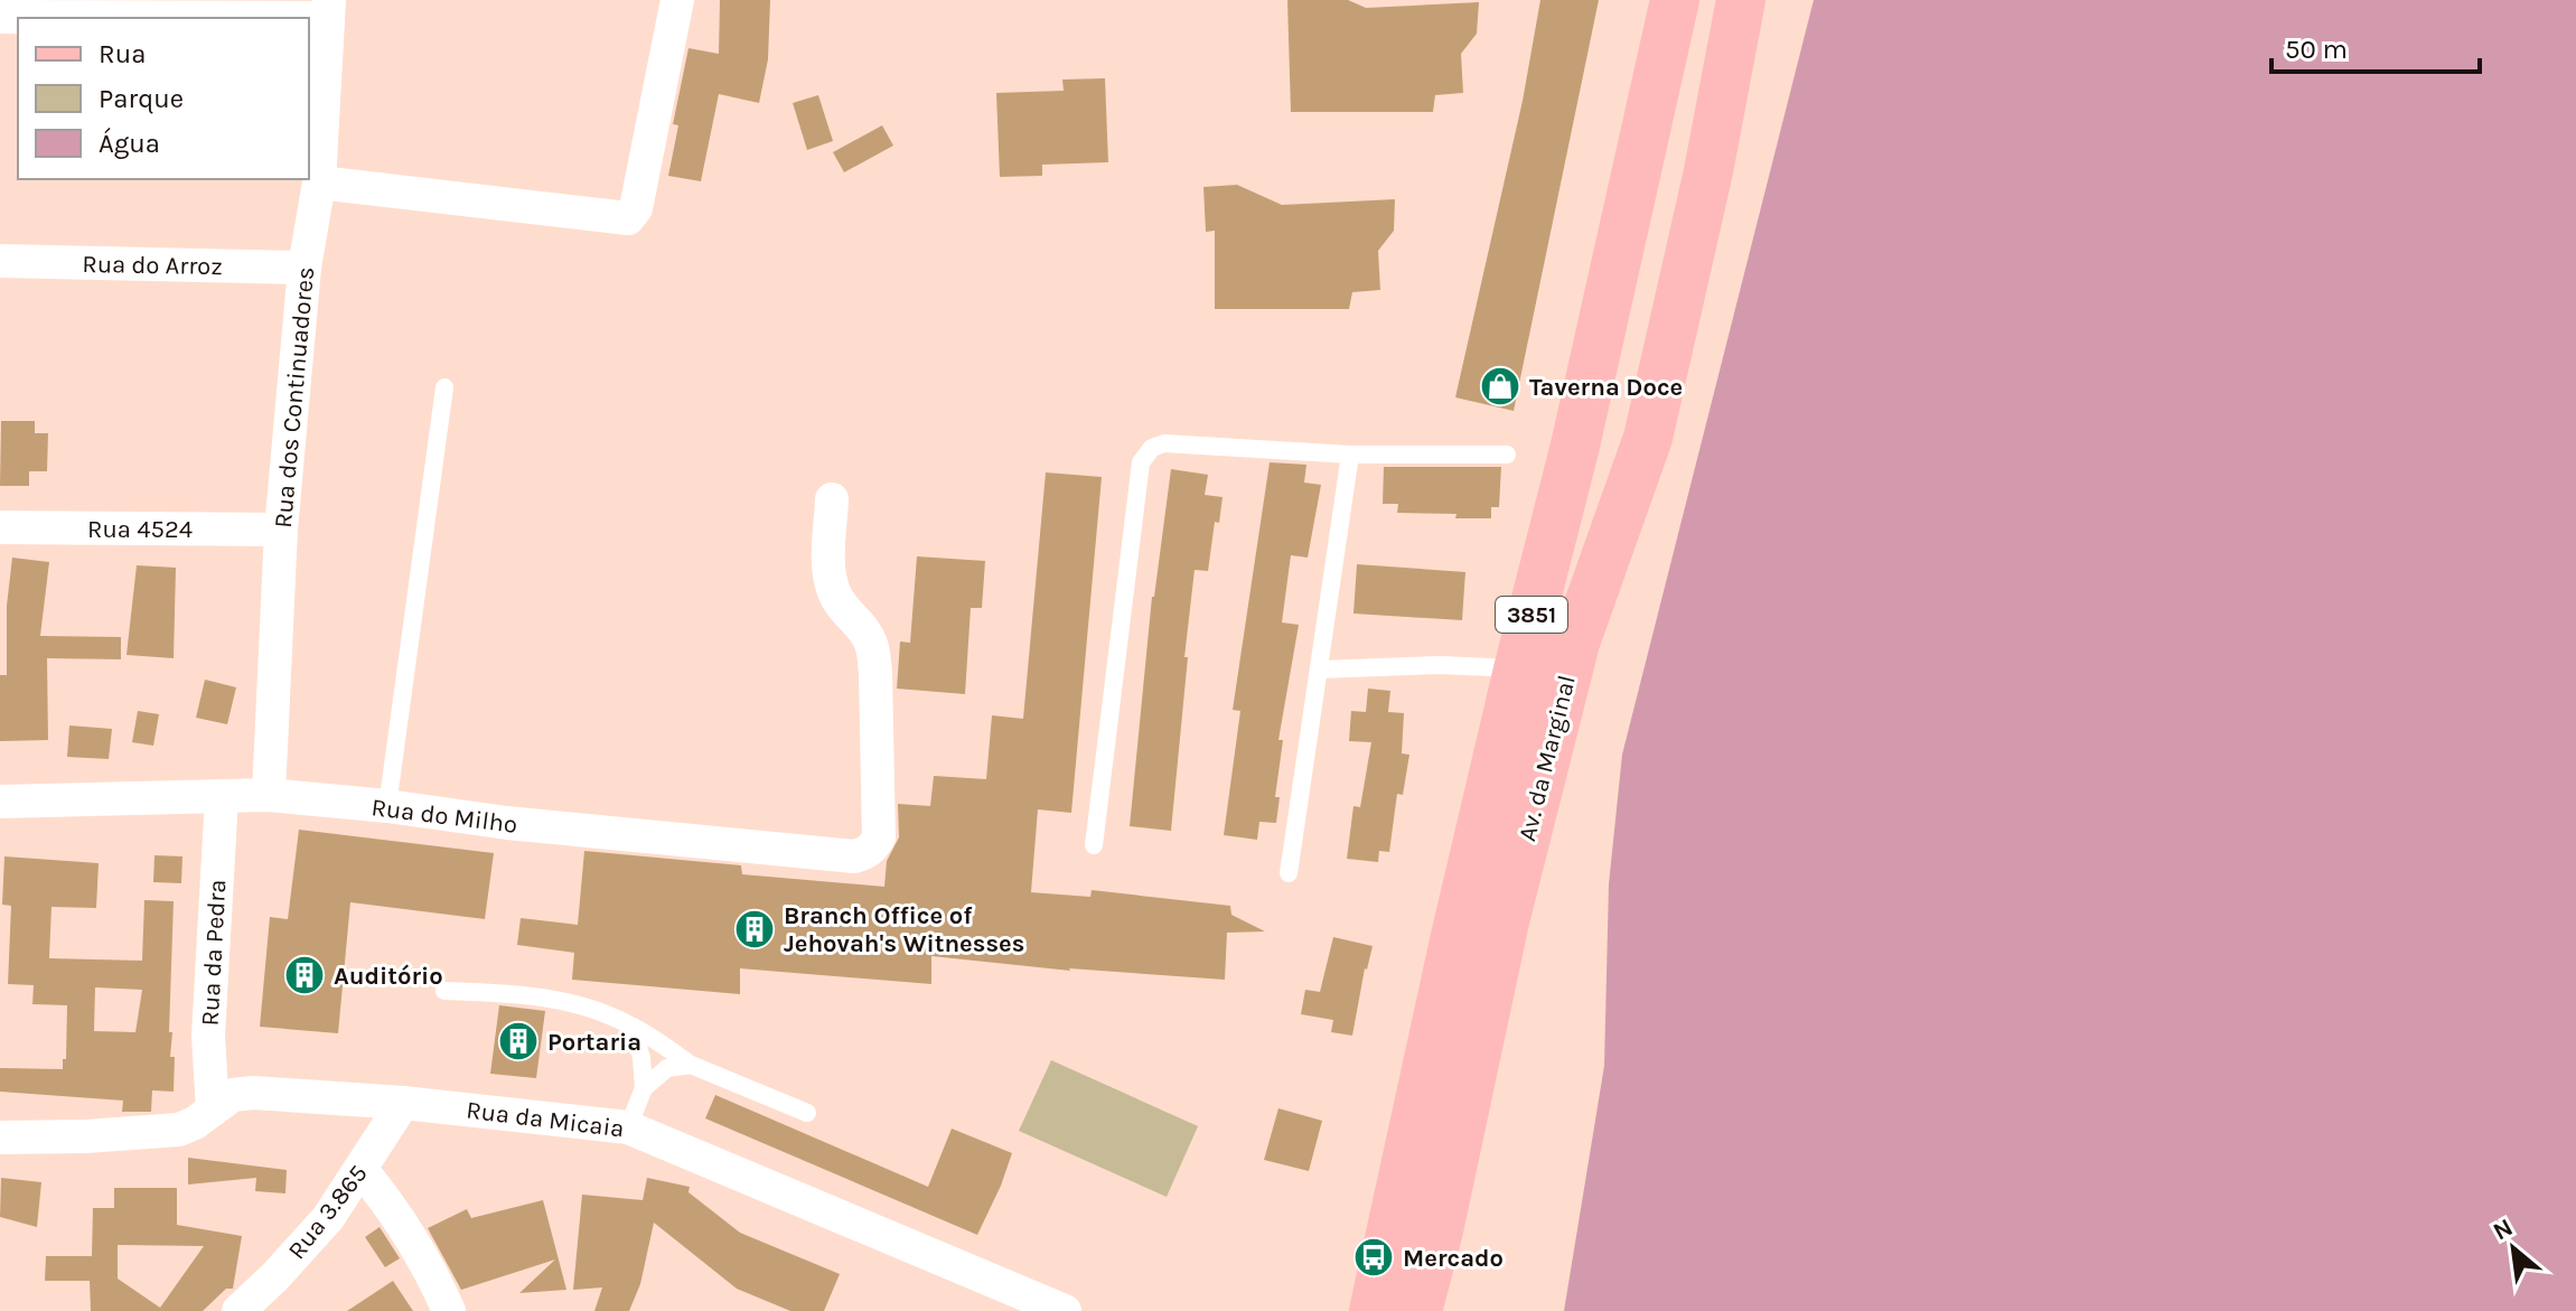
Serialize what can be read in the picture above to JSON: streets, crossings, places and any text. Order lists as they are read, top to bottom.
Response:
{
  "streets": {
    "main road": ["3851", "Av. da Marginal"],
    "street": [
      "Rua do Arroz",
      "Rua dos Continuadores",
      "Rua 4524",
      "Rua do Milho",
      "Rua da Pedra",
      "Rua da Micaia",
      "Rua 3.865"
    ]
  },
  "crossings": [
    ["Rua do Arroz", "Rua dos Continuadores"],
    ["Rua dos Continuadores", "Rua 4524"],
    ["Rua dos Continuadores", "Rua do Milho"],
    ["Rua do Milho", "Rua da Pedra"],
    ["Rua da Pedra", "Rua da Micaia"],
    ["Rua da Micaia", "Rua 3.865"]
  ],
  "places": {
    "shop": ["Taverna Doce"],
    "building": ["Branch Office of Jehovah's Witnesses", "Auditório", "Portaria"],
    "bus stop": ["Mercado"]
  },
  "legend": ["Rua", "Parque", "Água"],
  "scale_bar": "50 m",
  "north": "top left"
}
